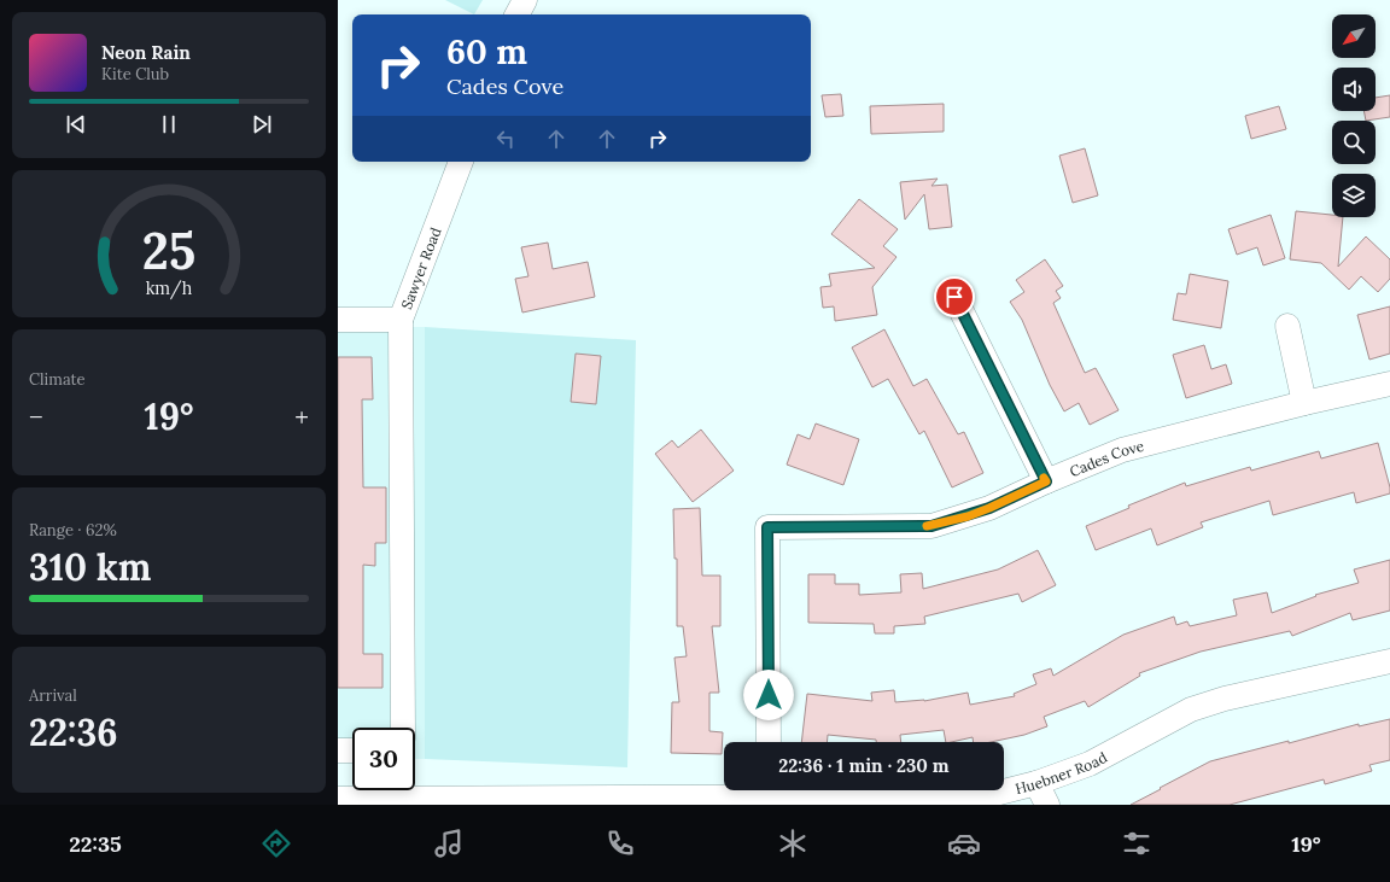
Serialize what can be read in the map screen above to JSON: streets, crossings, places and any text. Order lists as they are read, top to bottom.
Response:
{
  "streets": {
    "street": ["Sawyer Road", "Cades Cove", "Huebner Road"]
  },
  "north": "bottom left",
  "page": {
    "turn": ["60 m", "Cades Cove"],
    "song": ["Neon Rain", "Kite Club"],
    "tile": [
      "Climate",
      ["Range · 62%", "310 km"],
      ["Arrival", "22:36"]
    ],
    "heat": ["−", "19°", "+"],
    "limit": "30",
    "trip": "22:36 · 1 min · 230 m",
    "tabs": ["22:35", "19°"],
    "gauge": ["25", "km/h"]
  }
}
